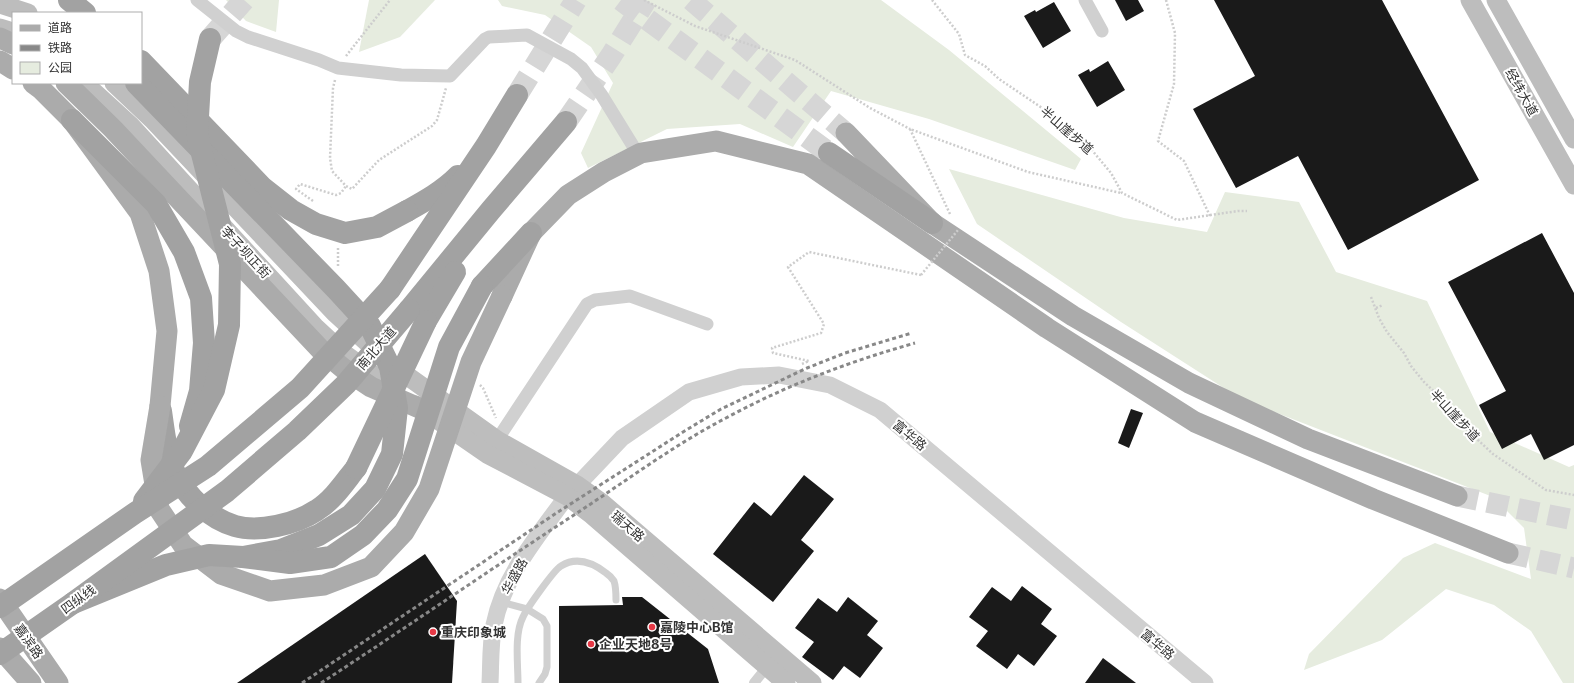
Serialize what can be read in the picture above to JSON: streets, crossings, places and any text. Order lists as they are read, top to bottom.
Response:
{
  "streets": {
    "highway": ["南北大道", "四纵线"],
    "main road": [
      "经纬大道",
      "李子坝正街",
      "瑞天路",
      "嘉滨路"
    ],
    "street": ["富华路", "华盛路"],
    "path": ["半山崖步道"]
  },
  "crossings": [
    ["李子坝正街", "瑞天路"],
    ["南北大道", "四纵线"],
    ["富华路", "瑞天路"],
    ["富华路", "华盛路"],
    ["瑞天路", "华盛路"]
  ],
  "places": ["嘉陵中心B馆", "重庆印象城", "企业天地8号"],
  "legend": ["道路", "铁路", "公园"]
}
